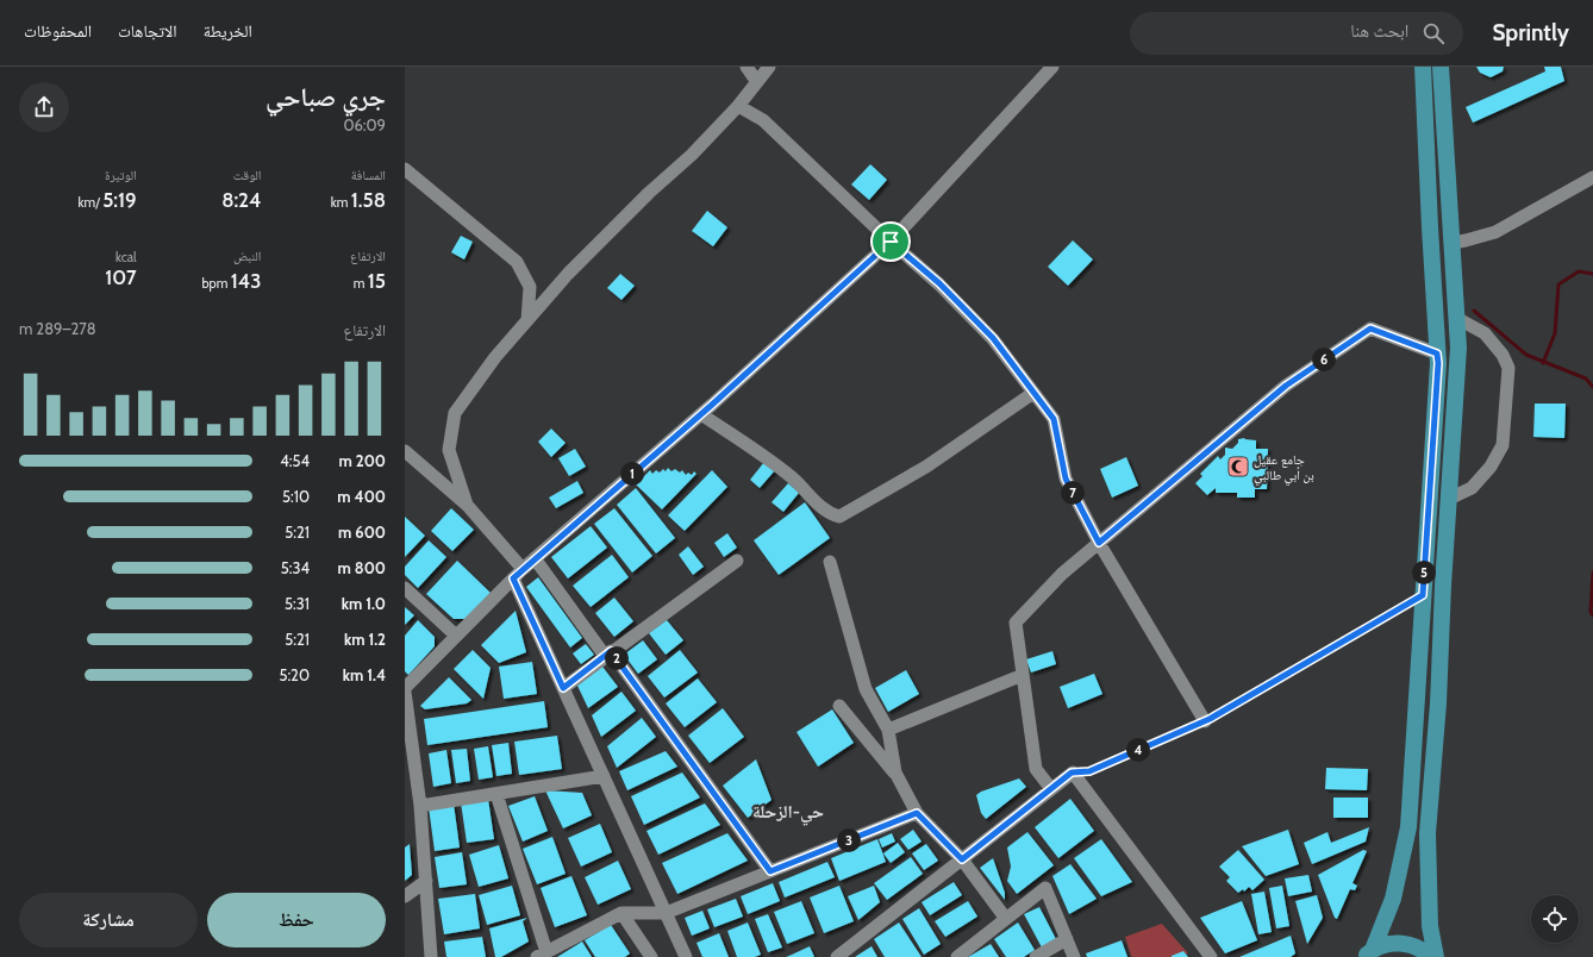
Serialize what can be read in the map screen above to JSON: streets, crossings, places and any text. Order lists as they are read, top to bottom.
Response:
{
  "districts": ["حي-الزحلة"],
  "places": {
    "mosque": ["جامع عقيل بن أبي طالبي"]
  },
  "page": {
    "header": "Sprintly",
    "search": "ابحث هنا",
    "nav": ["الخريطة", "الاتجاهات", "المحفوظات"],
    "heading": ["جري صباحي", "06:09"],
    "stats": [
      ["المسافة", "1.58 km"],
      ["الوقت", "8:24"],
      ["الوتيرة", "5:19 /km"],
      ["الارتفاع", "15 m"],
      ["النبض", "143 bpm"],
      ["kcal", "107"]
    ],
    "chart": ["الارتفاع", "278–289 m"],
    "pins": [
      "6",
      "1",
      "7",
      "5",
      "2",
      "4",
      "3"
    ],
    "list": [
      {
        "name": "200 m",
        "note": "4:54"
      },
      {
        "name": "400 m",
        "note": "5:10"
      },
      {
        "name": "600 m",
        "note": "5:21"
      },
      {
        "name": "800 m",
        "note": "5:34"
      },
      {
        "name": "1.0 km",
        "note": "5:31"
      },
      {
        "name": "1.2 km",
        "note": "5:21"
      },
      {
        "name": "1.4 km",
        "note": "5:20"
      }
    ],
    "buttons": ["حفظ", "مشاركة"]
  }
}
